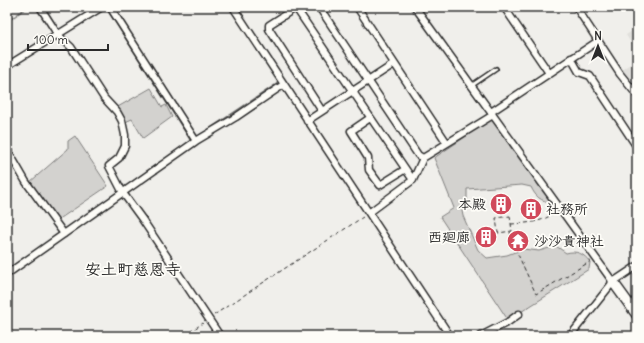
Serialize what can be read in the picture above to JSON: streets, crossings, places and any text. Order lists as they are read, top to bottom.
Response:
{
  "districts": ["安土町慈恩寺"],
  "places": {
    "building": ["本殿", "社務所", "西廻廊"],
    "temple": ["沙沙貴神社"]
  },
  "scale_bar": "100 m",
  "north": "top"
}
